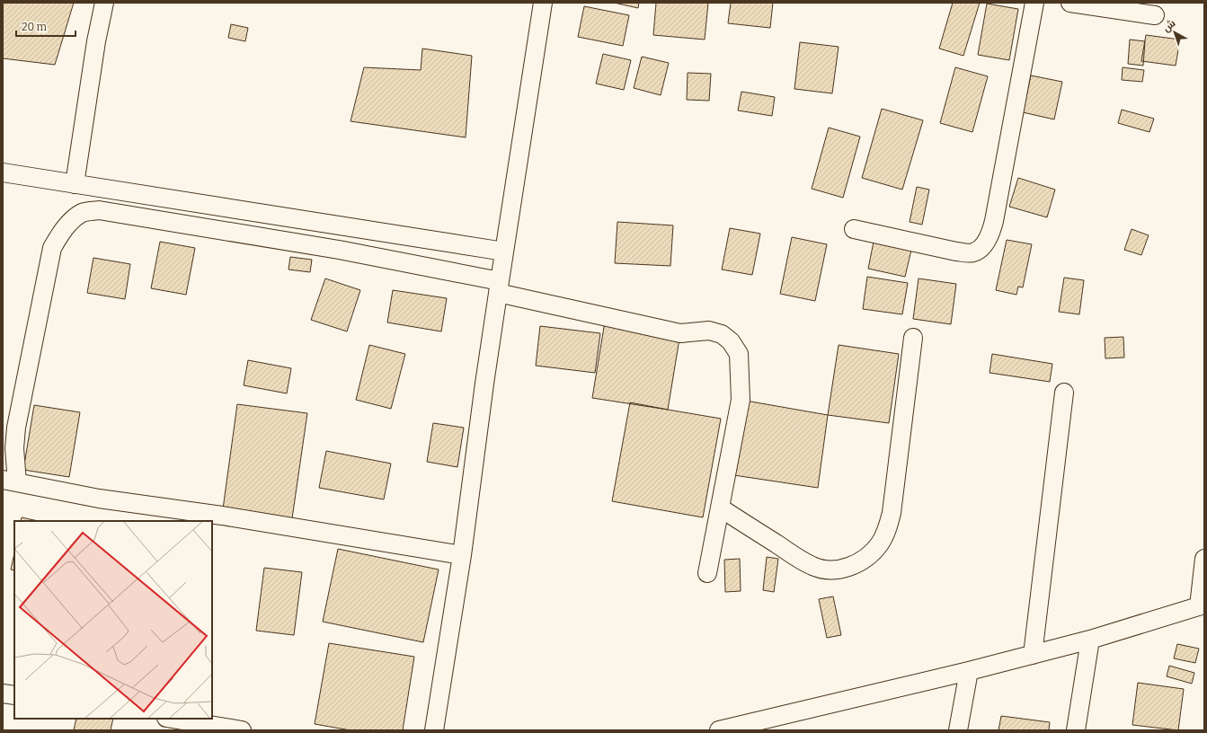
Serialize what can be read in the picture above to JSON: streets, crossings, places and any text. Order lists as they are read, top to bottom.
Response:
{
  "scale_bar": "20 m",
  "north": "top left"
}
